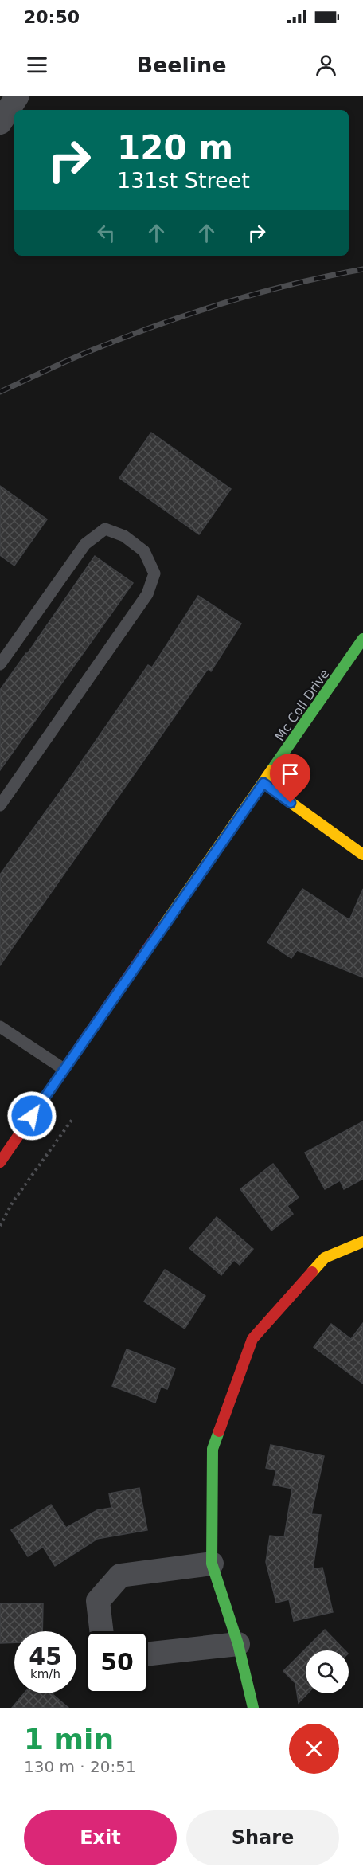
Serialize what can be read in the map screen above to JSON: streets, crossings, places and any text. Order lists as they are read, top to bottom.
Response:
{
  "streets": {
    "street": ["Mc Coll Drive"]
  },
  "page": {
    "status": "20:50",
    "header": "Beeline",
    "turn": ["120 m", "131st Street"],
    "speed": "45 km/h",
    "limit": "50",
    "heading": ["1 min", "130 m · 20:51"],
    "buttons": ["Exit", "Share"]
  }
}
